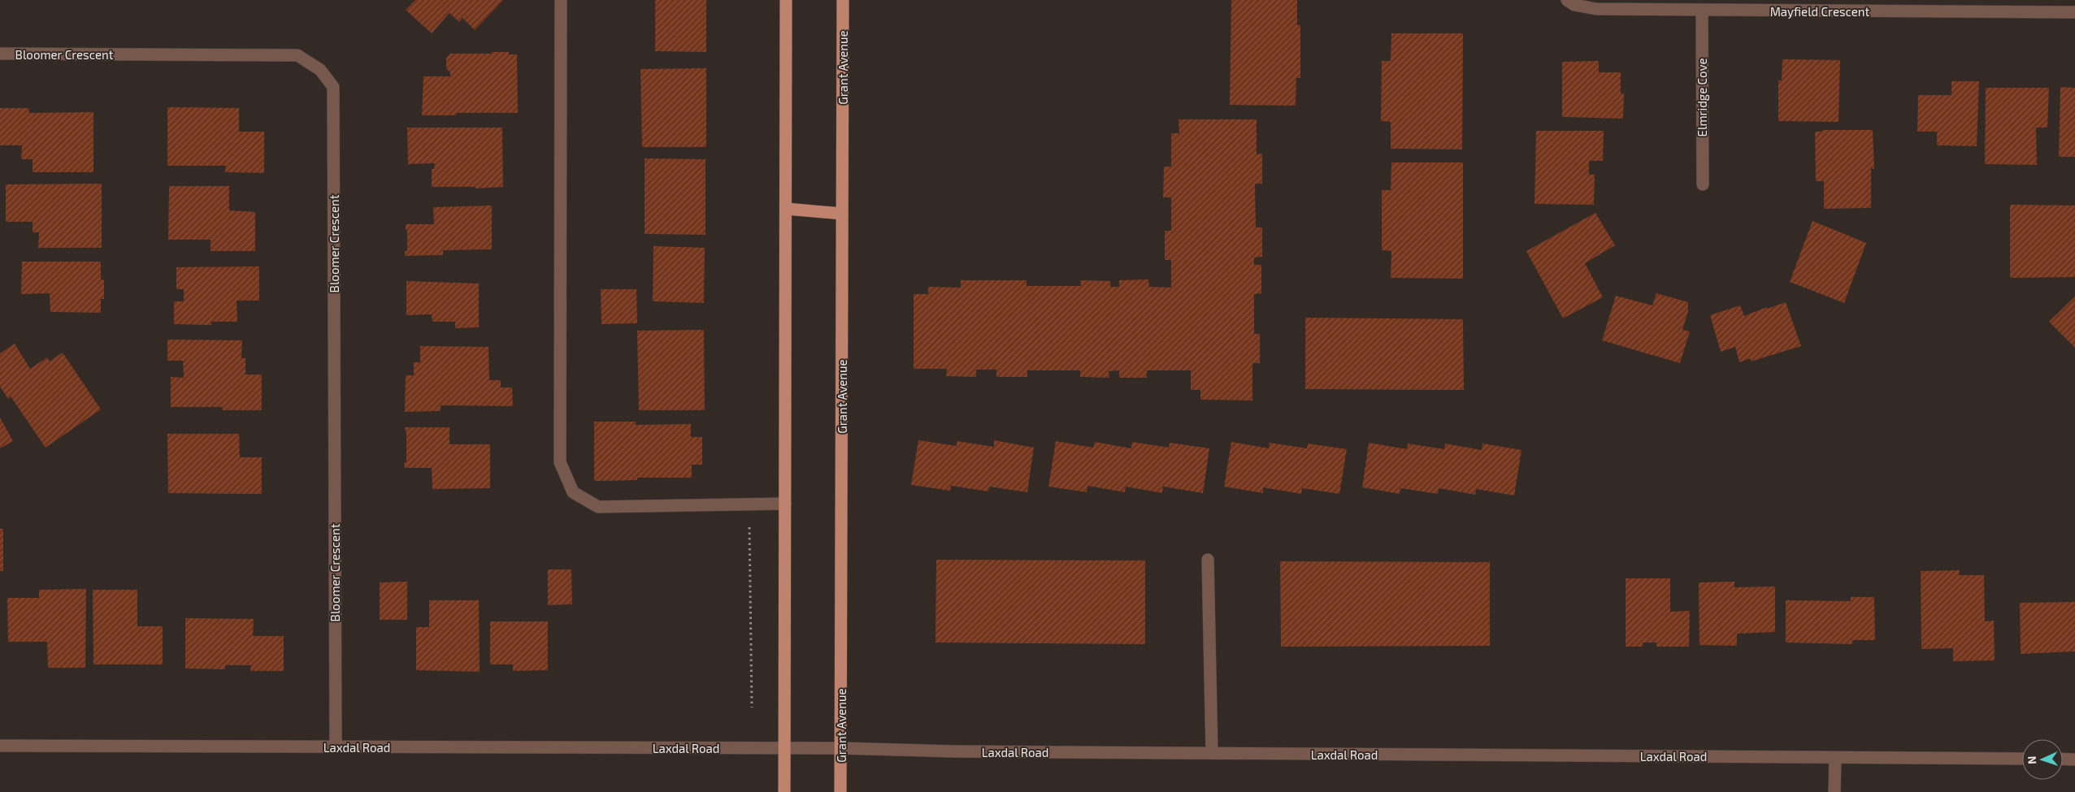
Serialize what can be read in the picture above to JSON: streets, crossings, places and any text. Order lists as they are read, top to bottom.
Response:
{
  "streets": {
    "main road": ["Grant Avenue"],
    "street": [
      "Mayfield Crescent",
      "Bloomer Crescent",
      "Elmridge Cove",
      "Laxdal Road"
    ]
  },
  "crossings": [
    ["Mayfield Crescent", "Elmridge Cove"],
    ["Bloomer Crescent", "Laxdal Road"],
    ["Grant Avenue", "Laxdal Road"]
  ],
  "north": "left"
}
